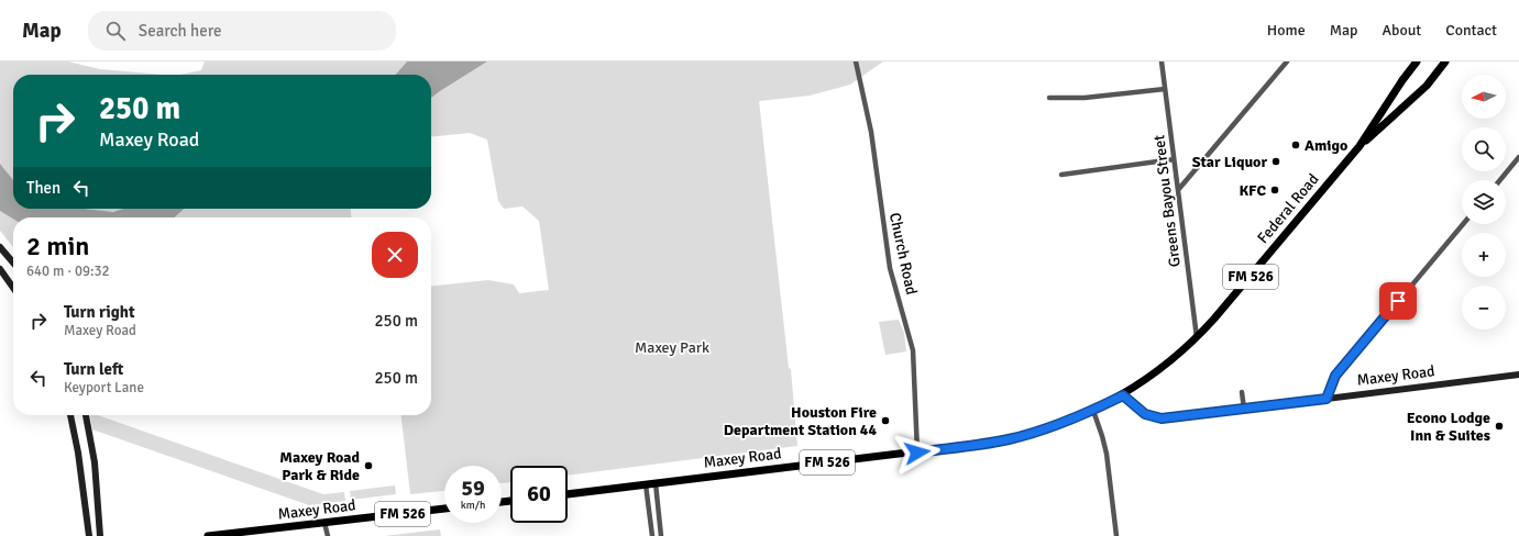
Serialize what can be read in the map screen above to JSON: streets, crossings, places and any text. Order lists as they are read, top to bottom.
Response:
{
  "streets": {
    "main road": ["Federal Road", "FM 526", "Maxey Road"],
    "street": ["Greens Bayou Street", "Church Road"]
  },
  "crossings": [
    ["Greens Bayou Street", "Federal Road"],
    ["Federal Road", "Maxey Road"],
    ["Church Road", "Maxey Road"]
  ],
  "parks": ["Maxey Park"],
  "places": [
    "Amigo",
    "Star Liquor",
    "KFC",
    "Houston Fire Department Station 44",
    "Econo Lodge Inn & Suites",
    "Maxey Road Park & Ride"
  ],
  "north": "left",
  "page": {
    "header": "Map",
    "search": "Search here",
    "nav": [
      "Home",
      "Map",
      "About",
      "Contact"
    ],
    "map_buttons": ["+", "−"],
    "turn": ["250 m", "Maxey Road"],
    "then": "Then",
    "heading": ["2 min", "640 m · 09:32"],
    "list": [
      {
        "name": "Turn right",
        "note": "Maxey Road",
        "value": "250 m"
      },
      {
        "name": "Turn left",
        "note": "Keyport Lane",
        "value": "250 m"
      }
    ],
    "speed": "59 km/h",
    "limit": "60"
  }
}
